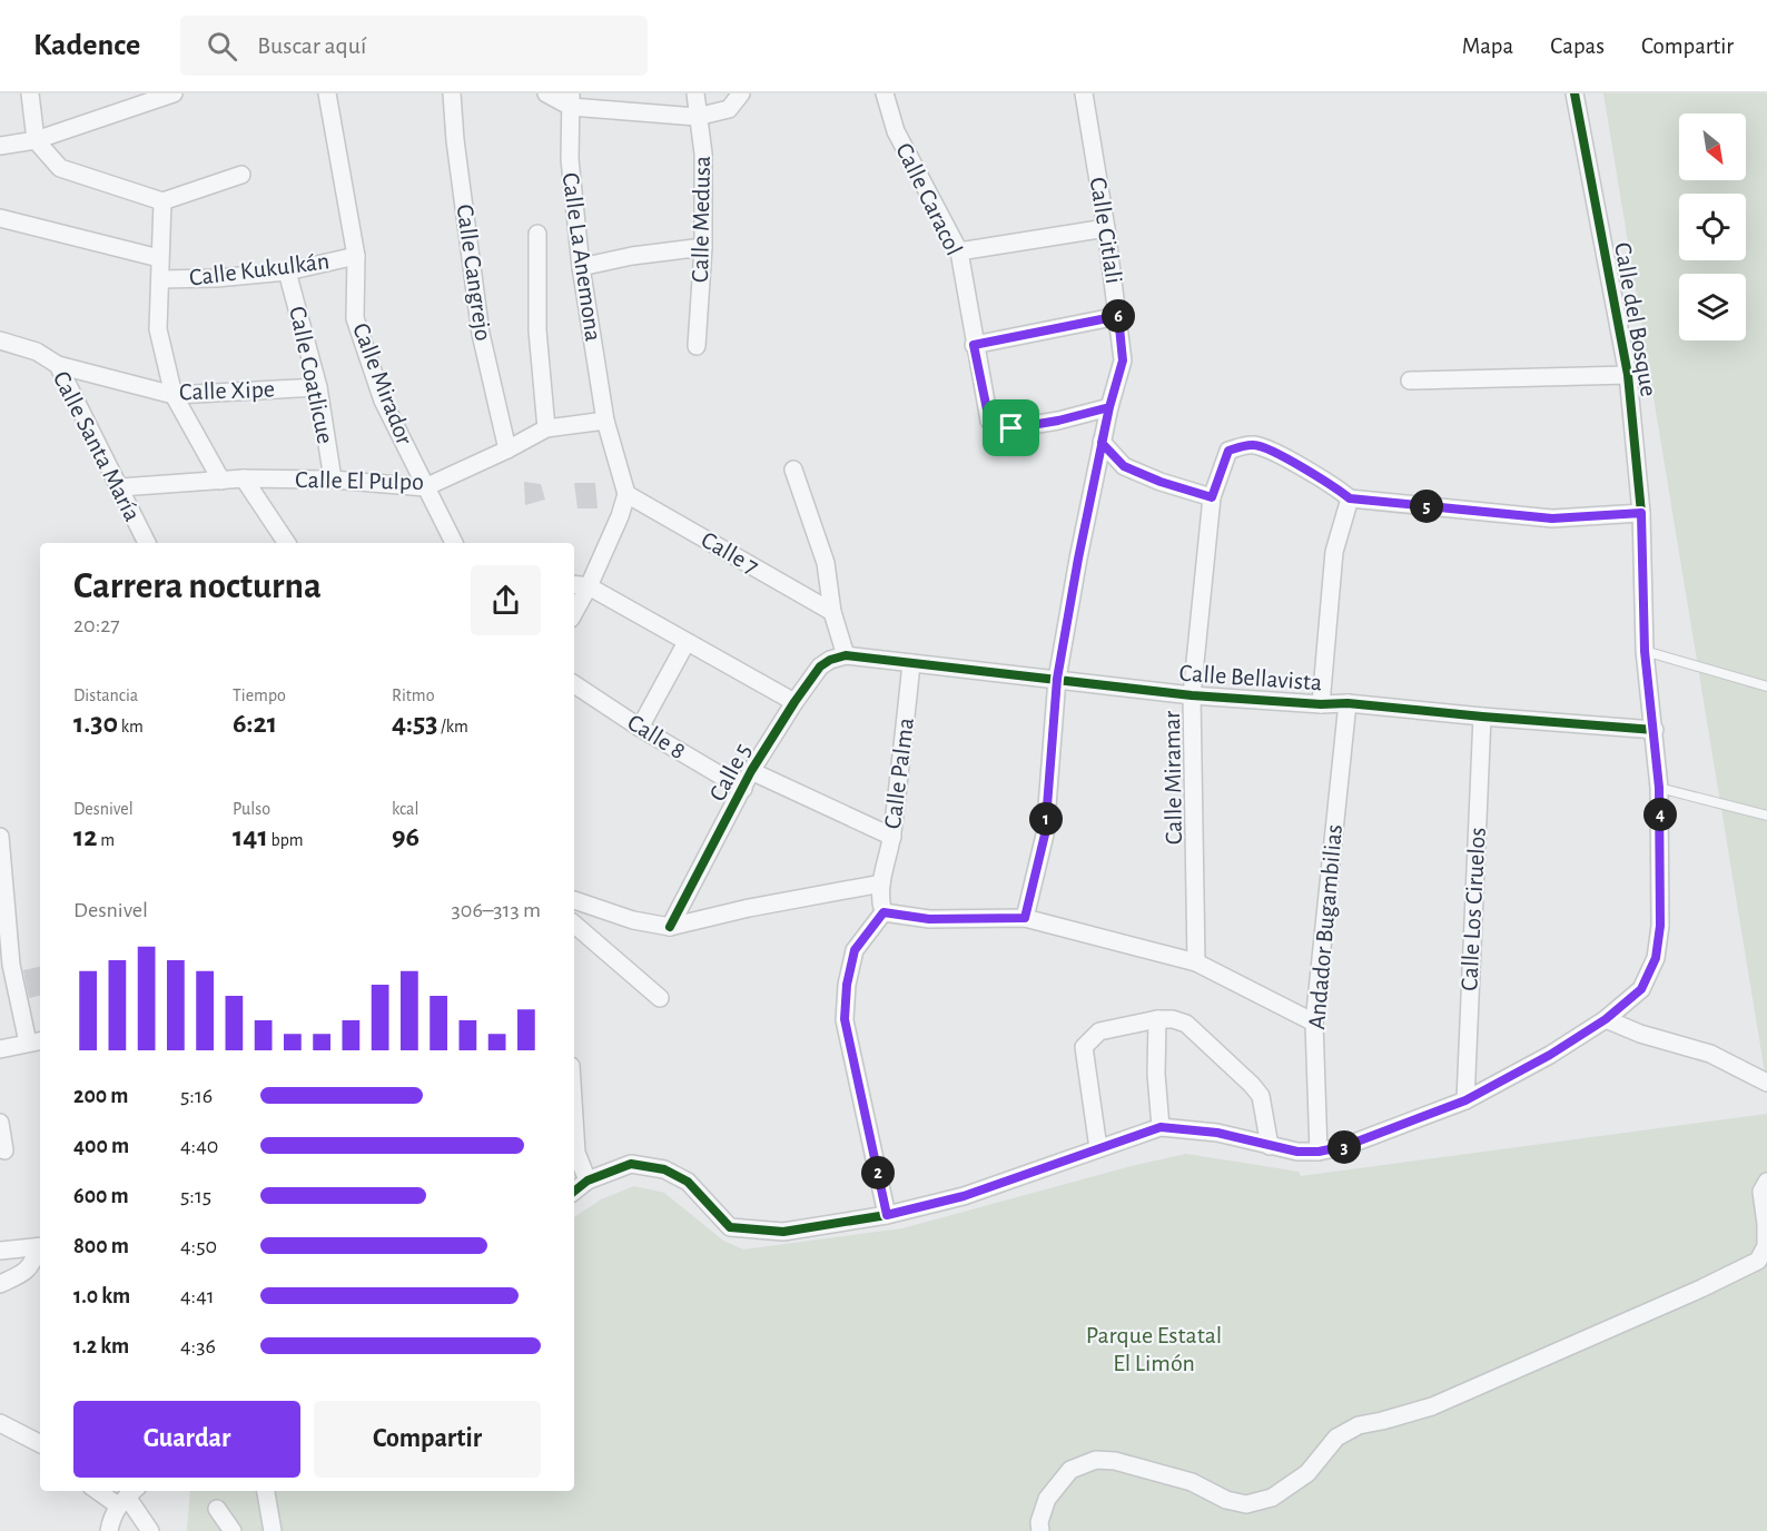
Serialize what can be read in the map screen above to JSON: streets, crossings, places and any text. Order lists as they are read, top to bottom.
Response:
{
  "streets": {
    "street": [
      "Calle Caracol",
      "Calle Medusa",
      "Calle Citlali",
      "Calle La Anemona",
      "Calle Kukulkán",
      "Calle Cangrejo",
      "Calle del Bosque",
      "Calle Coatlicue",
      "Calle Mirador",
      "Calle Xipe",
      "Calle Santa María",
      "Calle El Pulpo",
      "Calle 7",
      "Calle Bellavista",
      "Calle 8",
      "Calle 5",
      "Calle Palma",
      "Calle Miramar",
      "Calle Los Ciruelos",
      "Andador Bugambilias"
    ]
  },
  "crossings": [
    ["Calle Caracol", "Calle Citlali"],
    ["Calle Citlali", "Calle Bellavista"],
    ["Calle La Anemona", "Calle El Pulpo"],
    ["Calle La Anemona", "Calle 7"],
    ["Calle Kukulkán", "Calle Coatlicue"],
    ["Calle Kukulkán", "Calle Mirador"],
    ["Calle Cangrejo", "Calle El Pulpo"],
    ["Calle del Bosque", "Calle Bellavista"],
    ["Calle del Bosque", "Calle Los Ciruelos"],
    ["Calle del Bosque", "Andador Bugambilias"],
    ["Calle Coatlicue", "Calle Xipe"],
    ["Calle Coatlicue", "Calle El Pulpo"],
    ["Calle Mirador", "Calle El Pulpo"],
    ["Calle Xipe", "Calle Santa María"],
    ["Calle Santa María", "Calle El Pulpo"],
    ["Calle Bellavista", "Calle 5"],
    ["Calle Bellavista", "Calle Palma"],
    ["Calle Bellavista", "Calle Miramar"],
    ["Calle Bellavista", "Calle Los Ciruelos"],
    ["Calle Bellavista", "Andador Bugambilias"],
    ["Calle 8", "Calle 5"]
  ],
  "parks": ["Parque Estatal El Limón"],
  "north": "bottom right",
  "page": {
    "header": "Kadence",
    "search": "Buscar aquí",
    "nav": ["Mapa", "Capas", "Compartir"],
    "pins": [
      "6",
      "5",
      "4",
      "1",
      "3",
      "2"
    ],
    "heading": ["Carrera nocturna", "20:27"],
    "stats": [
      ["Distancia", "1.30 km"],
      ["Tiempo", "6:21"],
      ["Ritmo", "4:53 /km"],
      ["Desnivel", "12 m"],
      ["Pulso", "141 bpm"],
      ["kcal", "96"]
    ],
    "chart": ["Desnivel", "306–313 m"],
    "list": [
      {
        "name": "200 m",
        "note": "5:16"
      },
      {
        "name": "400 m",
        "note": "4:40"
      },
      {
        "name": "600 m",
        "note": "5:15"
      },
      {
        "name": "800 m",
        "note": "4:50"
      },
      {
        "name": "1.0 km",
        "note": "4:41"
      },
      {
        "name": "1.2 km",
        "note": "4:36"
      }
    ],
    "buttons": ["Guardar", "Compartir"]
  }
}
